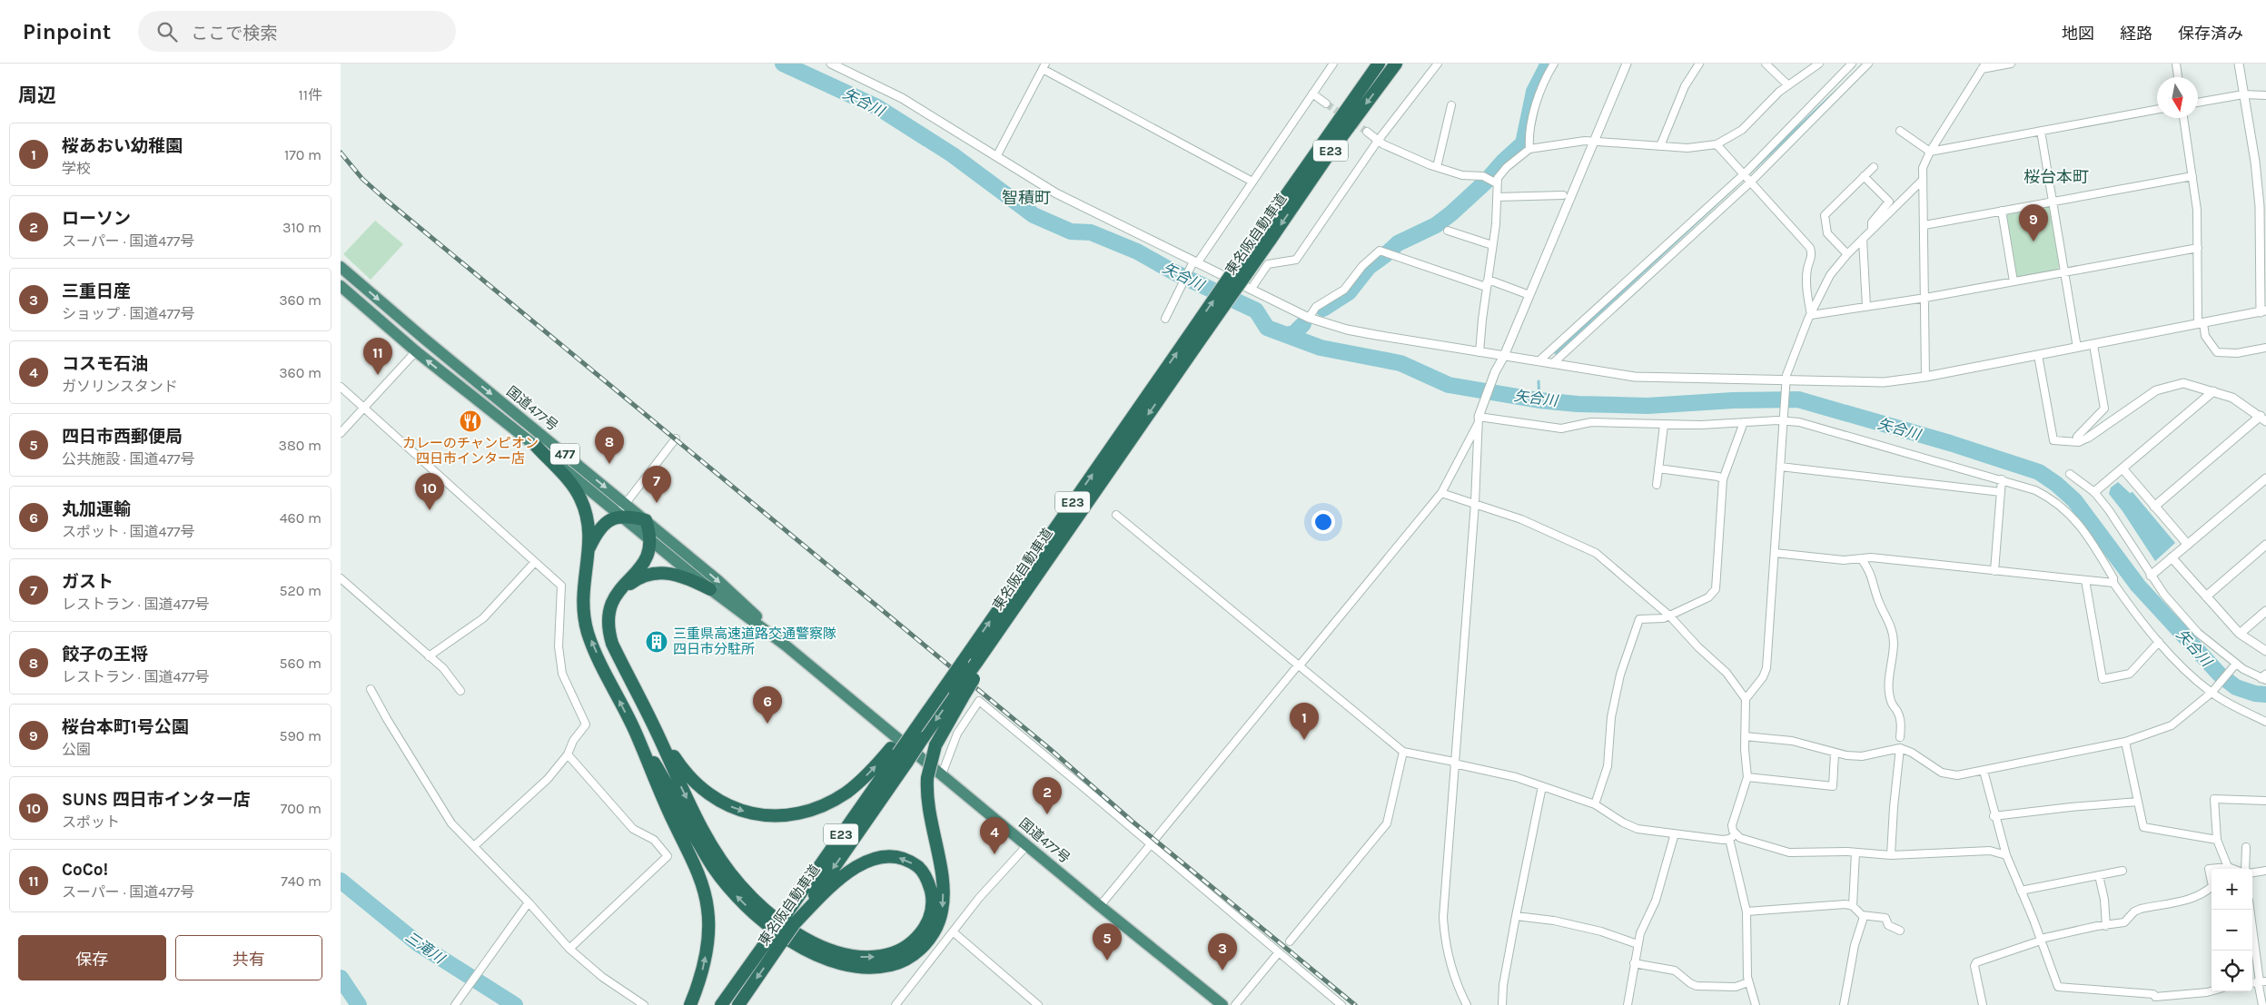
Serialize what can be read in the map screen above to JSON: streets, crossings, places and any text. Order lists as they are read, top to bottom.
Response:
{
  "streets": {
    "highway": [
      "E23",
      "東名阪自動車道",
      "国道477号",
      "477"
    ]
  },
  "districts": ["桜台本町", "智積町"],
  "water": ["矢合川", "三滝川"],
  "places": {
    "restaurant": ["カレーのチャンピオン 四日市インター店"],
    "building": ["三重県高速道路交通警察隊 四日市分駐所"]
  },
  "north": "bottom",
  "page": {
    "header": "Pinpoint",
    "search": "ここで検索",
    "nav": ["地図", "経路", "保存済み"],
    "heading": ["周辺", "11件"],
    "list": [
      {
        "mark": "1",
        "name": "桜あおい幼稚園",
        "note": "学校",
        "value": "170 m"
      },
      {
        "mark": "2",
        "name": "ローソン",
        "note": "スーパー · 国道477号",
        "value": "310 m"
      },
      {
        "mark": "3",
        "name": "三重日産",
        "note": "ショップ · 国道477号",
        "value": "360 m"
      },
      {
        "mark": "4",
        "name": "コスモ石油",
        "note": "ガソリンスタンド",
        "value": "360 m"
      },
      {
        "mark": "5",
        "name": "四日市西郵便局",
        "note": "公共施設 · 国道477号",
        "value": "380 m"
      },
      {
        "mark": "6",
        "name": "丸加運輸",
        "note": "スポット · 国道477号",
        "value": "460 m"
      },
      {
        "mark": "7",
        "name": "ガスト",
        "note": "レストラン · 国道477号",
        "value": "520 m"
      },
      {
        "mark": "8",
        "name": "餃子の王将",
        "note": "レストラン · 国道477号",
        "value": "560 m"
      },
      {
        "mark": "9",
        "name": "桜台本町1号公園",
        "note": "公園",
        "value": "590 m"
      },
      {
        "mark": "10",
        "name": "SUNS 四日市インター店",
        "note": "スポット",
        "value": "700 m"
      },
      {
        "mark": "11",
        "name": "CoCo!",
        "note": "スーパー · 国道477号",
        "value": "740 m"
      }
    ],
    "pins": [
      "9",
      "11",
      "8",
      "7",
      "10",
      "6",
      "1",
      "2",
      "4",
      "5",
      "3"
    ],
    "map_buttons": ["+", "−"],
    "buttons": ["保存", "共有"]
  }
}
